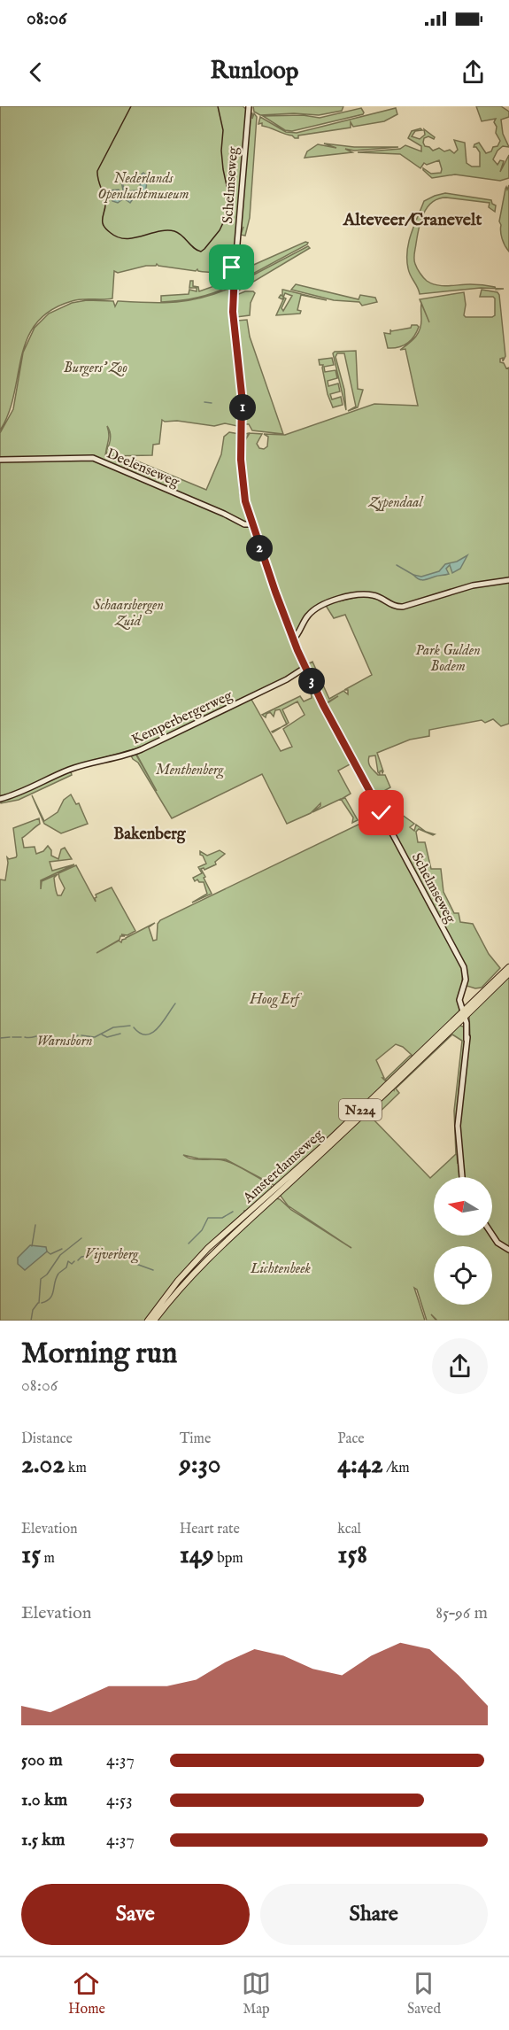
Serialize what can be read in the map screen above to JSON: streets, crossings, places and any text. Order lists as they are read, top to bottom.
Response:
{
  "streets": {
    "main road": [
      "Schelmseweg",
      "Deelenseweg",
      "Kemperbergerweg",
      "N224",
      "Amsterdamseweg"
    ]
  },
  "crossings": [
    ["Schelmseweg", "Deelenseweg"],
    ["Schelmseweg", "Kemperbergerweg"],
    ["Schelmseweg", "Amsterdamseweg"]
  ],
  "districts": ["Alteveer/Cranevelt", "Bakenberg"],
  "parks": [
    "Nederlands Openluchtmuseum",
    "Burgers' Zoo",
    "Zypendaal",
    "Schaarsbergen Zuid",
    "Park Gulden Bodem",
    "Menthenberg",
    "Hoog Erf",
    "Warnsborn",
    "Vijverberg",
    "Lichtenbeek"
  ],
  "north": "left",
  "page": {
    "status": "08:06",
    "header": "Runloop",
    "pins": ["1", "2", "3"],
    "heading": ["Morning run", "08:06"],
    "stats": [
      ["Distance", "2.02 km"],
      ["Time", "9:30"],
      ["Pace", "4:42 /km"],
      ["Elevation", "15 m"],
      ["Heart rate", "149 bpm"],
      ["kcal", "158"]
    ],
    "chart": ["Elevation", "85–96 m"],
    "list": [
      {
        "name": "500 m",
        "note": "4:37"
      },
      {
        "name": "1.0 km",
        "note": "4:53"
      },
      {
        "name": "1.5 km",
        "note": "4:37"
      }
    ],
    "buttons": ["Save", "Share"],
    "tabs": ["Home", "Map", "Saved"]
  }
}
